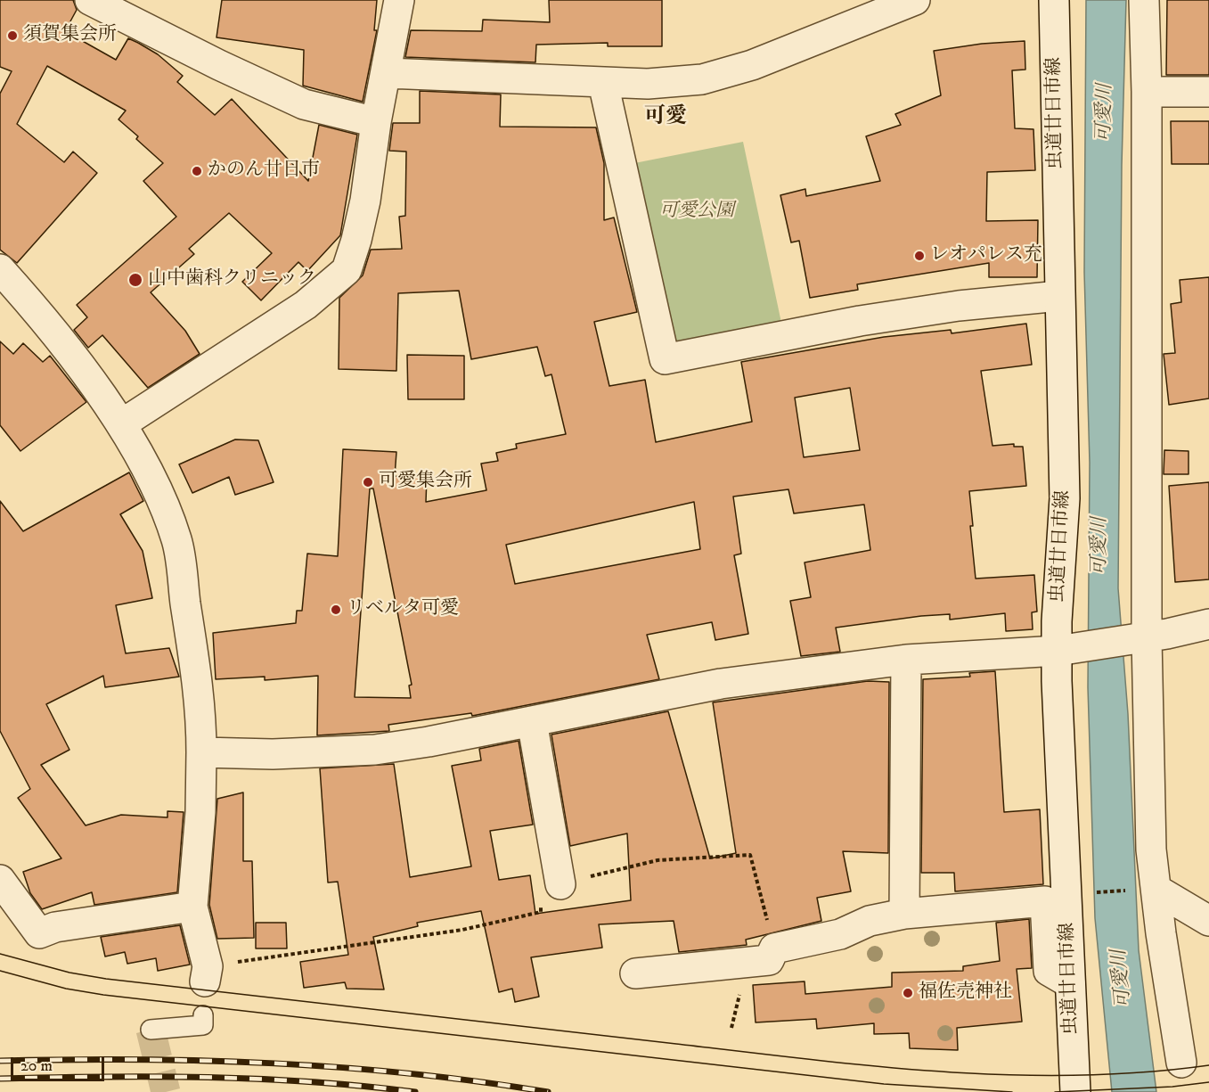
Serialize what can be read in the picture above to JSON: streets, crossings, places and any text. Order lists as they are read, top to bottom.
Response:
{
  "streets": {
    "street": ["虫道廿日市線"]
  },
  "districts": ["可愛"],
  "water": ["可愛川"],
  "parks": ["可愛公園"],
  "places": [
    "須賀集会所",
    "かのん廿日市",
    "レオパレス充",
    "山中歯科クリニック",
    "可愛集会所",
    "リベルタ可愛",
    "福佐売神社"
  ],
  "scale_bar": "20 m"
}
